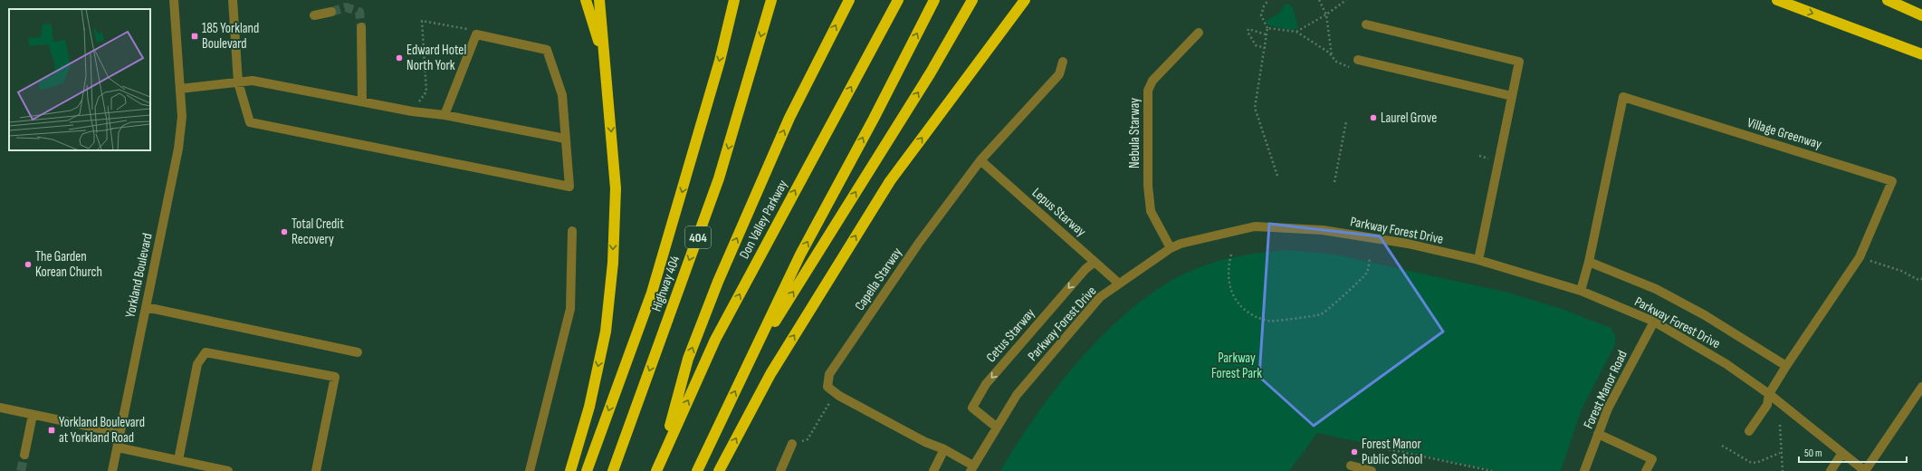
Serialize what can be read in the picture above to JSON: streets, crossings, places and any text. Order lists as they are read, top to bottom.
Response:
{
  "streets": {
    "highway": ["Don Valley Parkway", "404", "Highway 404"],
    "street": [
      "Nebula Starway",
      "Village Greenway",
      "Lepus Starway",
      "Parkway Forest Drive",
      "Yorkland Boulevard",
      "Capella Starway",
      "Cetus Starway",
      "Forest Manor Road"
    ]
  },
  "crossings": [
    ["Nebula Starway", "Parkway Forest Drive"],
    ["Village Greenway", "Parkway Forest Drive"],
    ["Lepus Starway", "Parkway Forest Drive"],
    ["Lepus Starway", "Capella Starway"],
    ["Lepus Starway", "Cetus Starway"],
    ["Parkway Forest Drive", "Capella Starway"],
    ["Parkway Forest Drive", "Cetus Starway"],
    ["Parkway Forest Drive", "Forest Manor Road"]
  ],
  "one_way": ["Cetus Starway"],
  "parks": ["Parkway Forest Park"],
  "places": {
    "transit": ["185 Yorkland Boulevard", "Yorkland Boulevard at Yorkland Road"],
    "other": [
      "Edward Hotel North York",
      "Laurel Grove",
      "Total Credit Recovery",
      "The Garden Korean Church",
      "Forest Manor Public School"
    ]
  },
  "scale_bar": "50 m"
}
